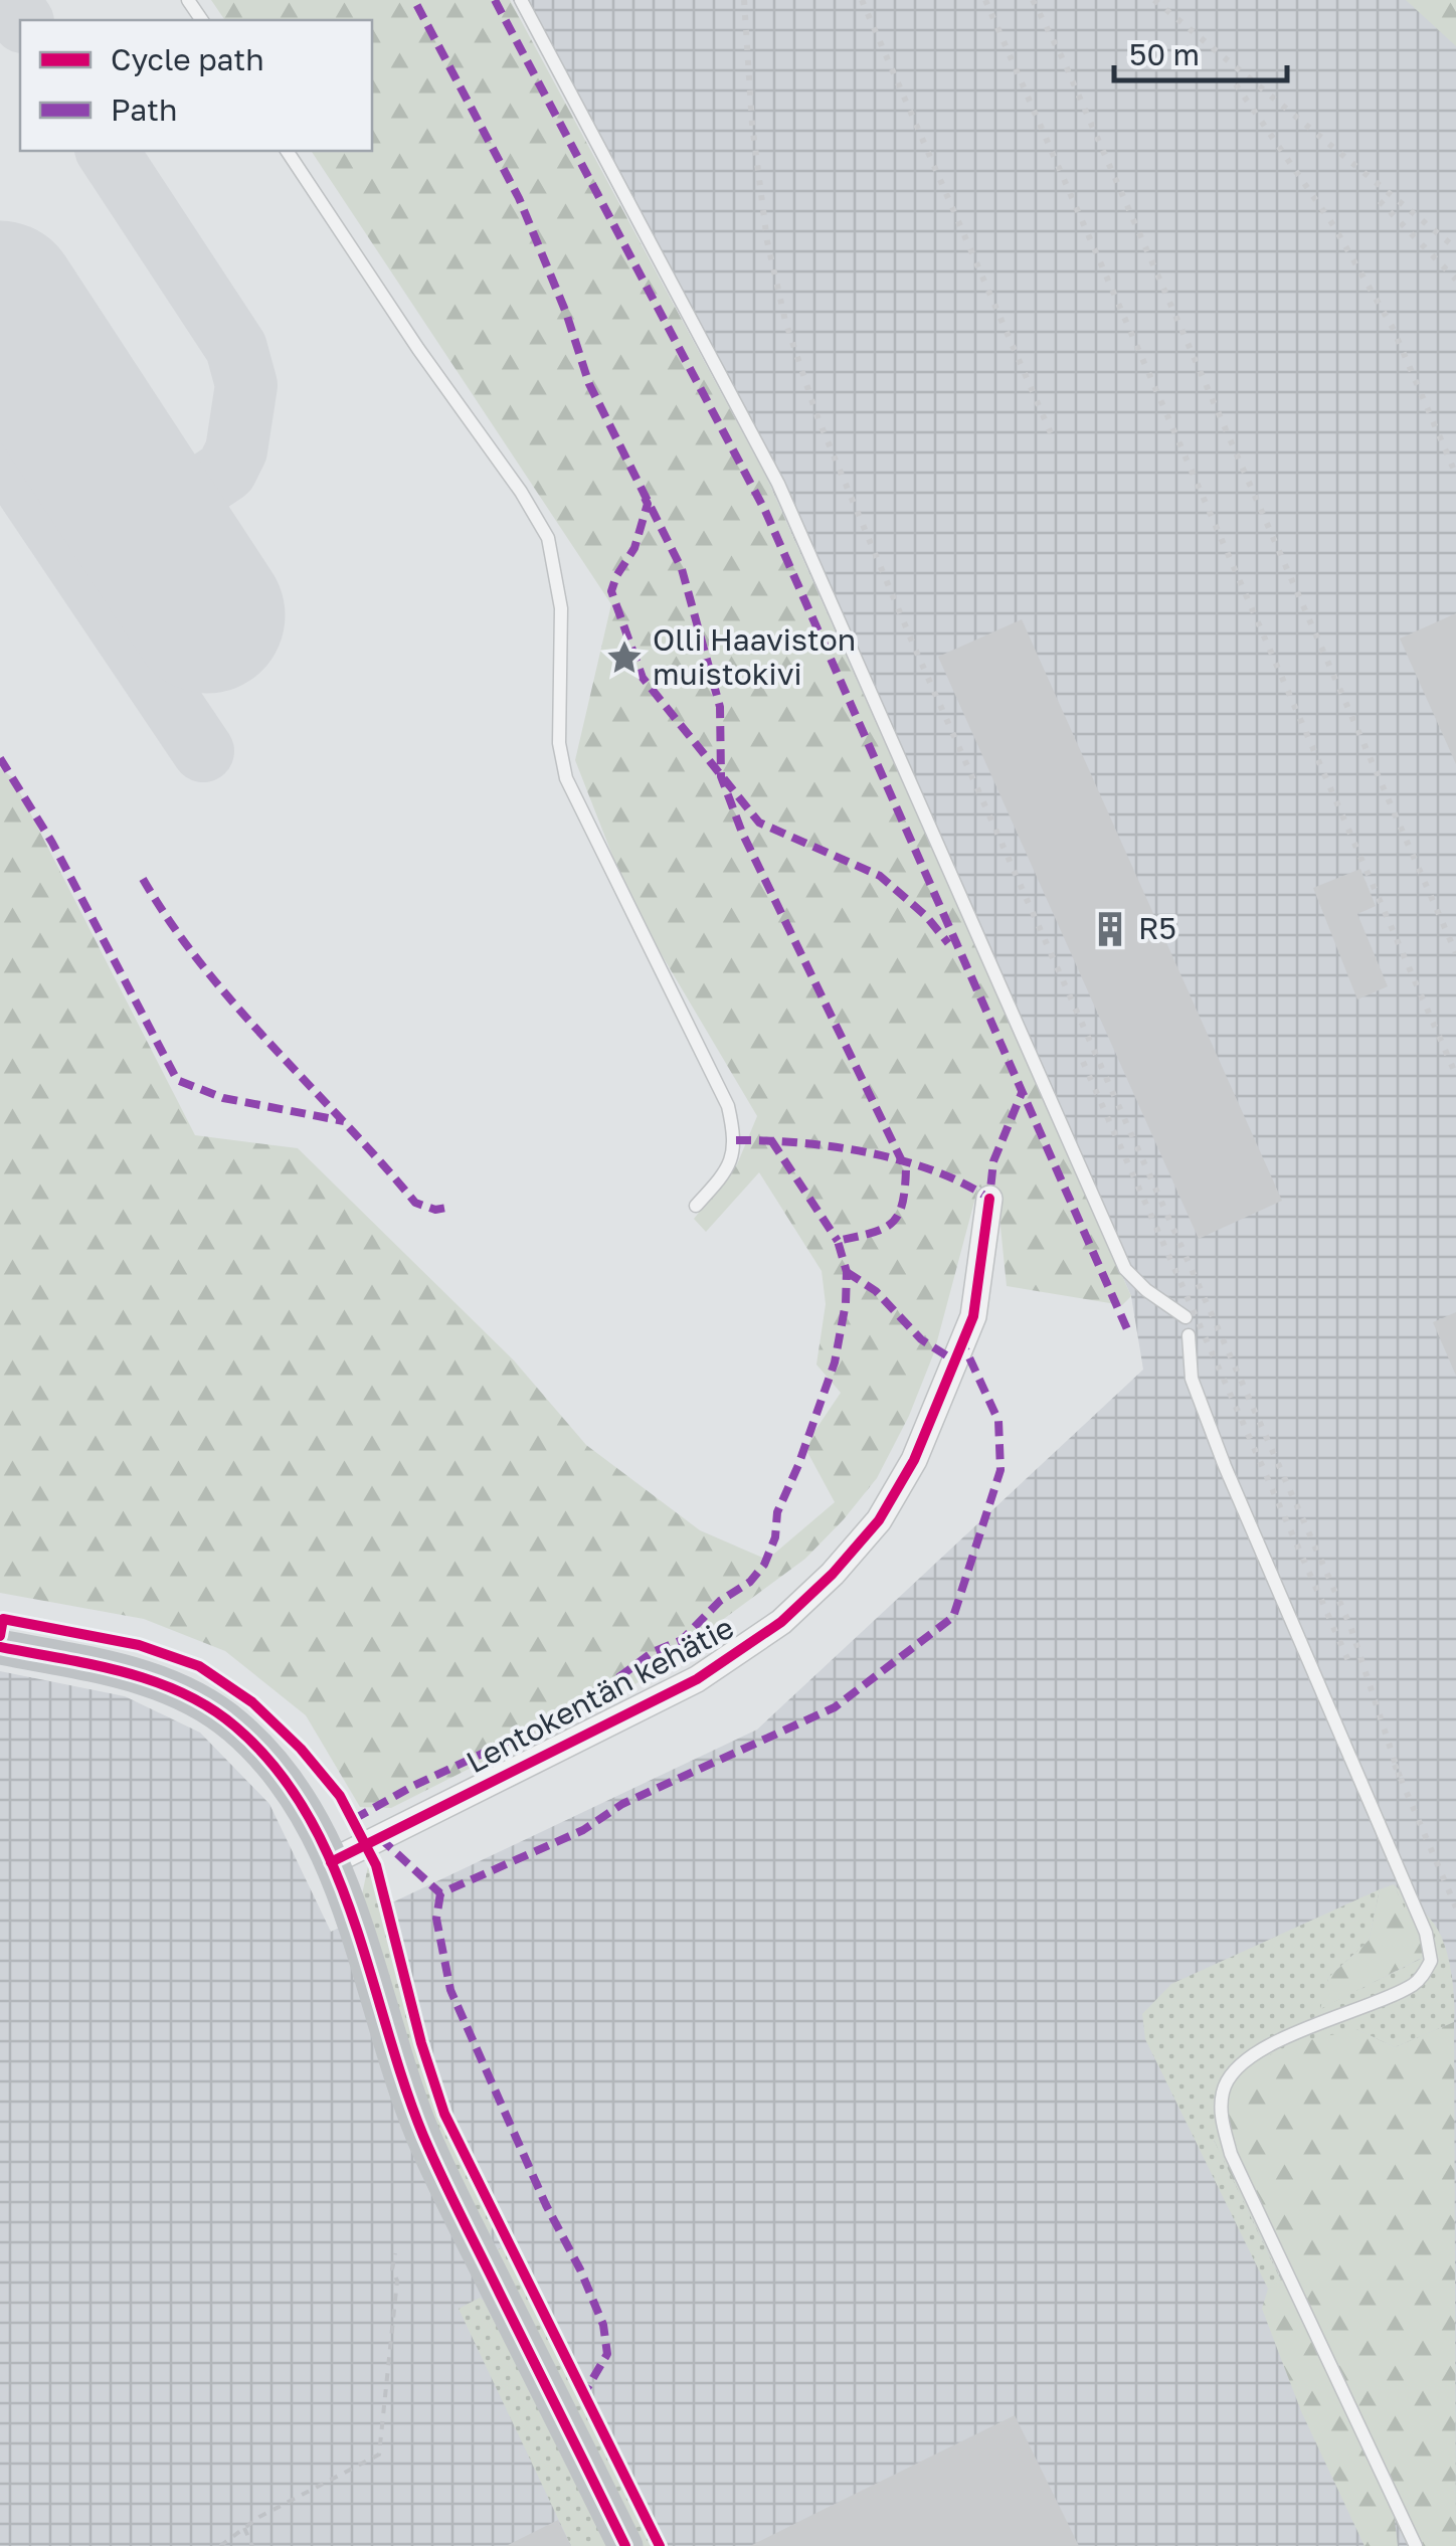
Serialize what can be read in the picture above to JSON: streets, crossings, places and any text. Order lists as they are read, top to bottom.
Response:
{
  "streets": {
    "street": ["Lentokentän kehätie"]
  },
  "places": {
    "place": ["Olli Haaviston muistokivi"],
    "building": ["R5"]
  },
  "legend": ["Cycle path", "Path"],
  "scale_bar": "50 m"
}
